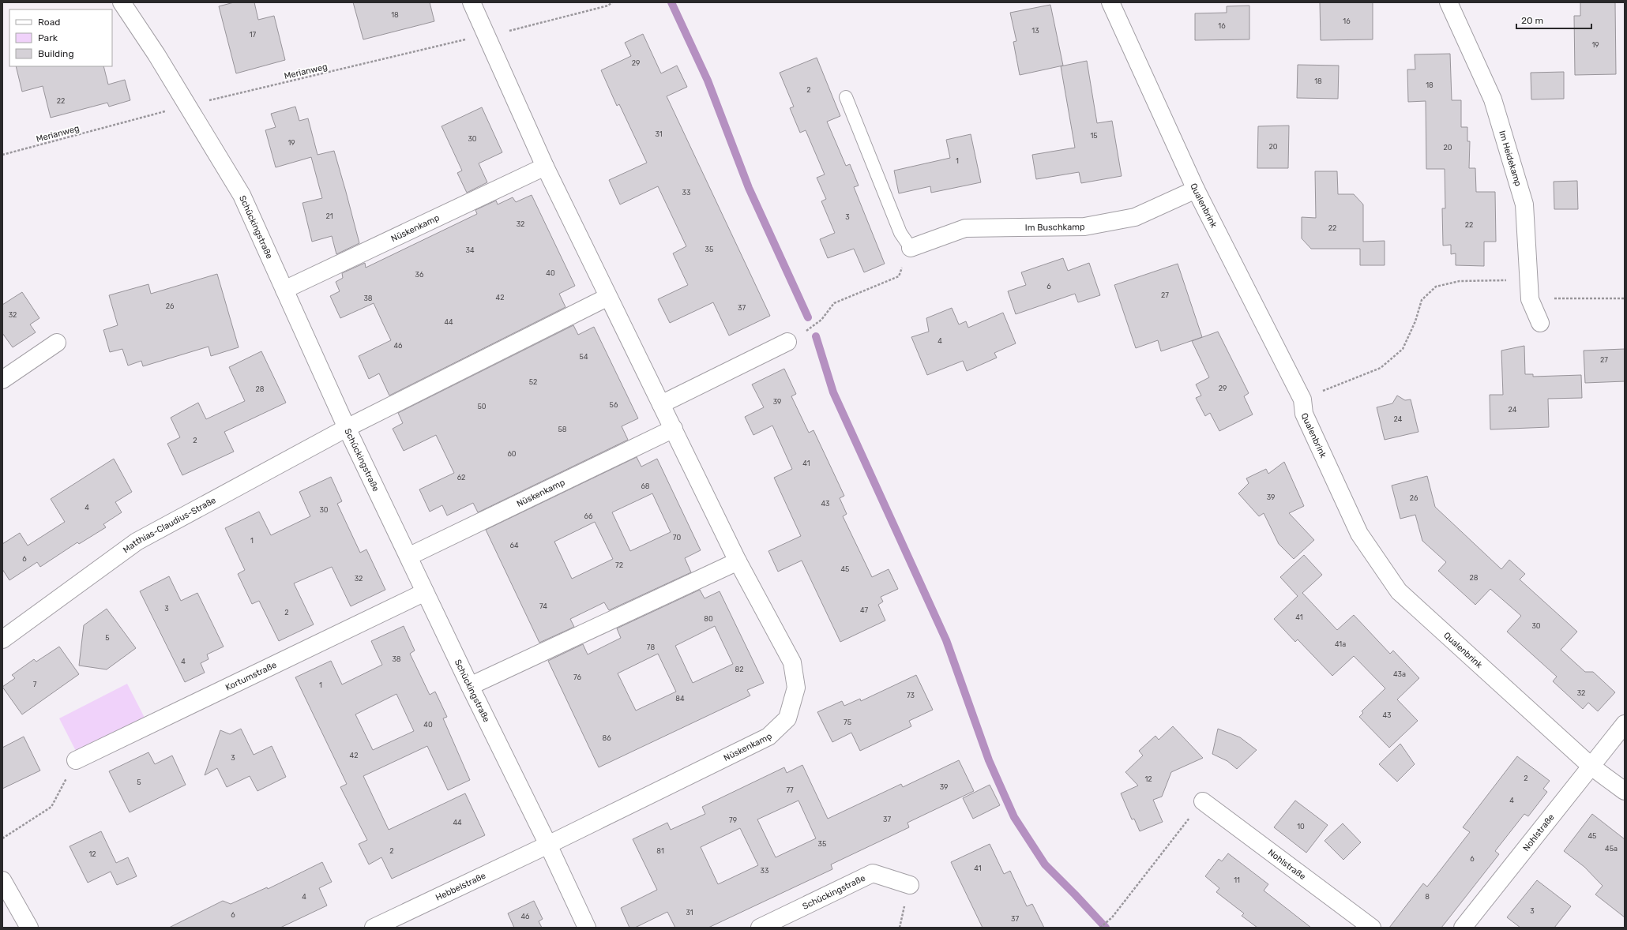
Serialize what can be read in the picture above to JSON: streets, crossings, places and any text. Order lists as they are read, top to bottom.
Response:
{
  "streets": {
    "street": [
      "Im Heidekamp",
      "Qualenbrink",
      "Im Buschkamp",
      "Schückingstraße",
      "Nüskenkamp",
      "Matthias-Claudius-Straße",
      "Kortumstraße",
      "Nohlstraße",
      "Hebbelstraße"
    ],
    "path": ["Merianweg"]
  },
  "crossings": [
    ["Merianweg", "Schückingstraße"],
    ["Merianweg", "Nüskenkamp"],
    ["Qualenbrink", "Im Buschkamp"],
    ["Qualenbrink", "Nohlstraße"],
    ["Schückingstraße", "Nüskenkamp"],
    ["Schückingstraße", "Matthias-Claudius-Straße"],
    ["Schückingstraße", "Kortumstraße"],
    ["Schückingstraße", "Hebbelstraße"],
    ["Nüskenkamp", "Hebbelstraße"]
  ],
  "house_numbers": [
    "18",
    "16",
    "16",
    "13",
    "17",
    "19",
    "29",
    "18",
    "18",
    "2",
    "22",
    "31",
    "15",
    "30",
    "19",
    "20",
    "20",
    "1",
    "33",
    "21",
    "3",
    "32",
    "22",
    "22",
    "35",
    "34",
    "40",
    "36",
    "6",
    "27",
    "42",
    "38",
    "26",
    "37",
    "32",
    "44",
    "4",
    "46",
    "54",
    "27",
    "52",
    "29",
    "28",
    "39",
    "56",
    "50",
    "24",
    "24",
    "58",
    "2",
    "60",
    "41",
    "62",
    "68",
    "39",
    "26",
    "43",
    "4",
    "30",
    "66",
    "70",
    "1",
    "64",
    "6",
    "72",
    "45",
    "28",
    "32",
    "74",
    "3",
    "47",
    "2",
    "41",
    "80",
    "30",
    "5",
    "41a",
    "78",
    "38",
    "4",
    "82",
    "43a",
    "76",
    "7",
    "1",
    "32",
    "73",
    "84",
    "43",
    "75",
    "40",
    "86",
    "42",
    "3",
    "2",
    "12",
    "5",
    "39",
    "77",
    "4",
    "37",
    "79",
    "44",
    "10",
    "45",
    "35",
    "45a",
    "2",
    "81",
    "12",
    "6",
    "41",
    "33",
    "11",
    "4",
    "8",
    "3",
    "31",
    "6",
    "46",
    "37"
  ],
  "legend": ["Road", "Park", "Building"],
  "scale_bar": "20 m"
}
